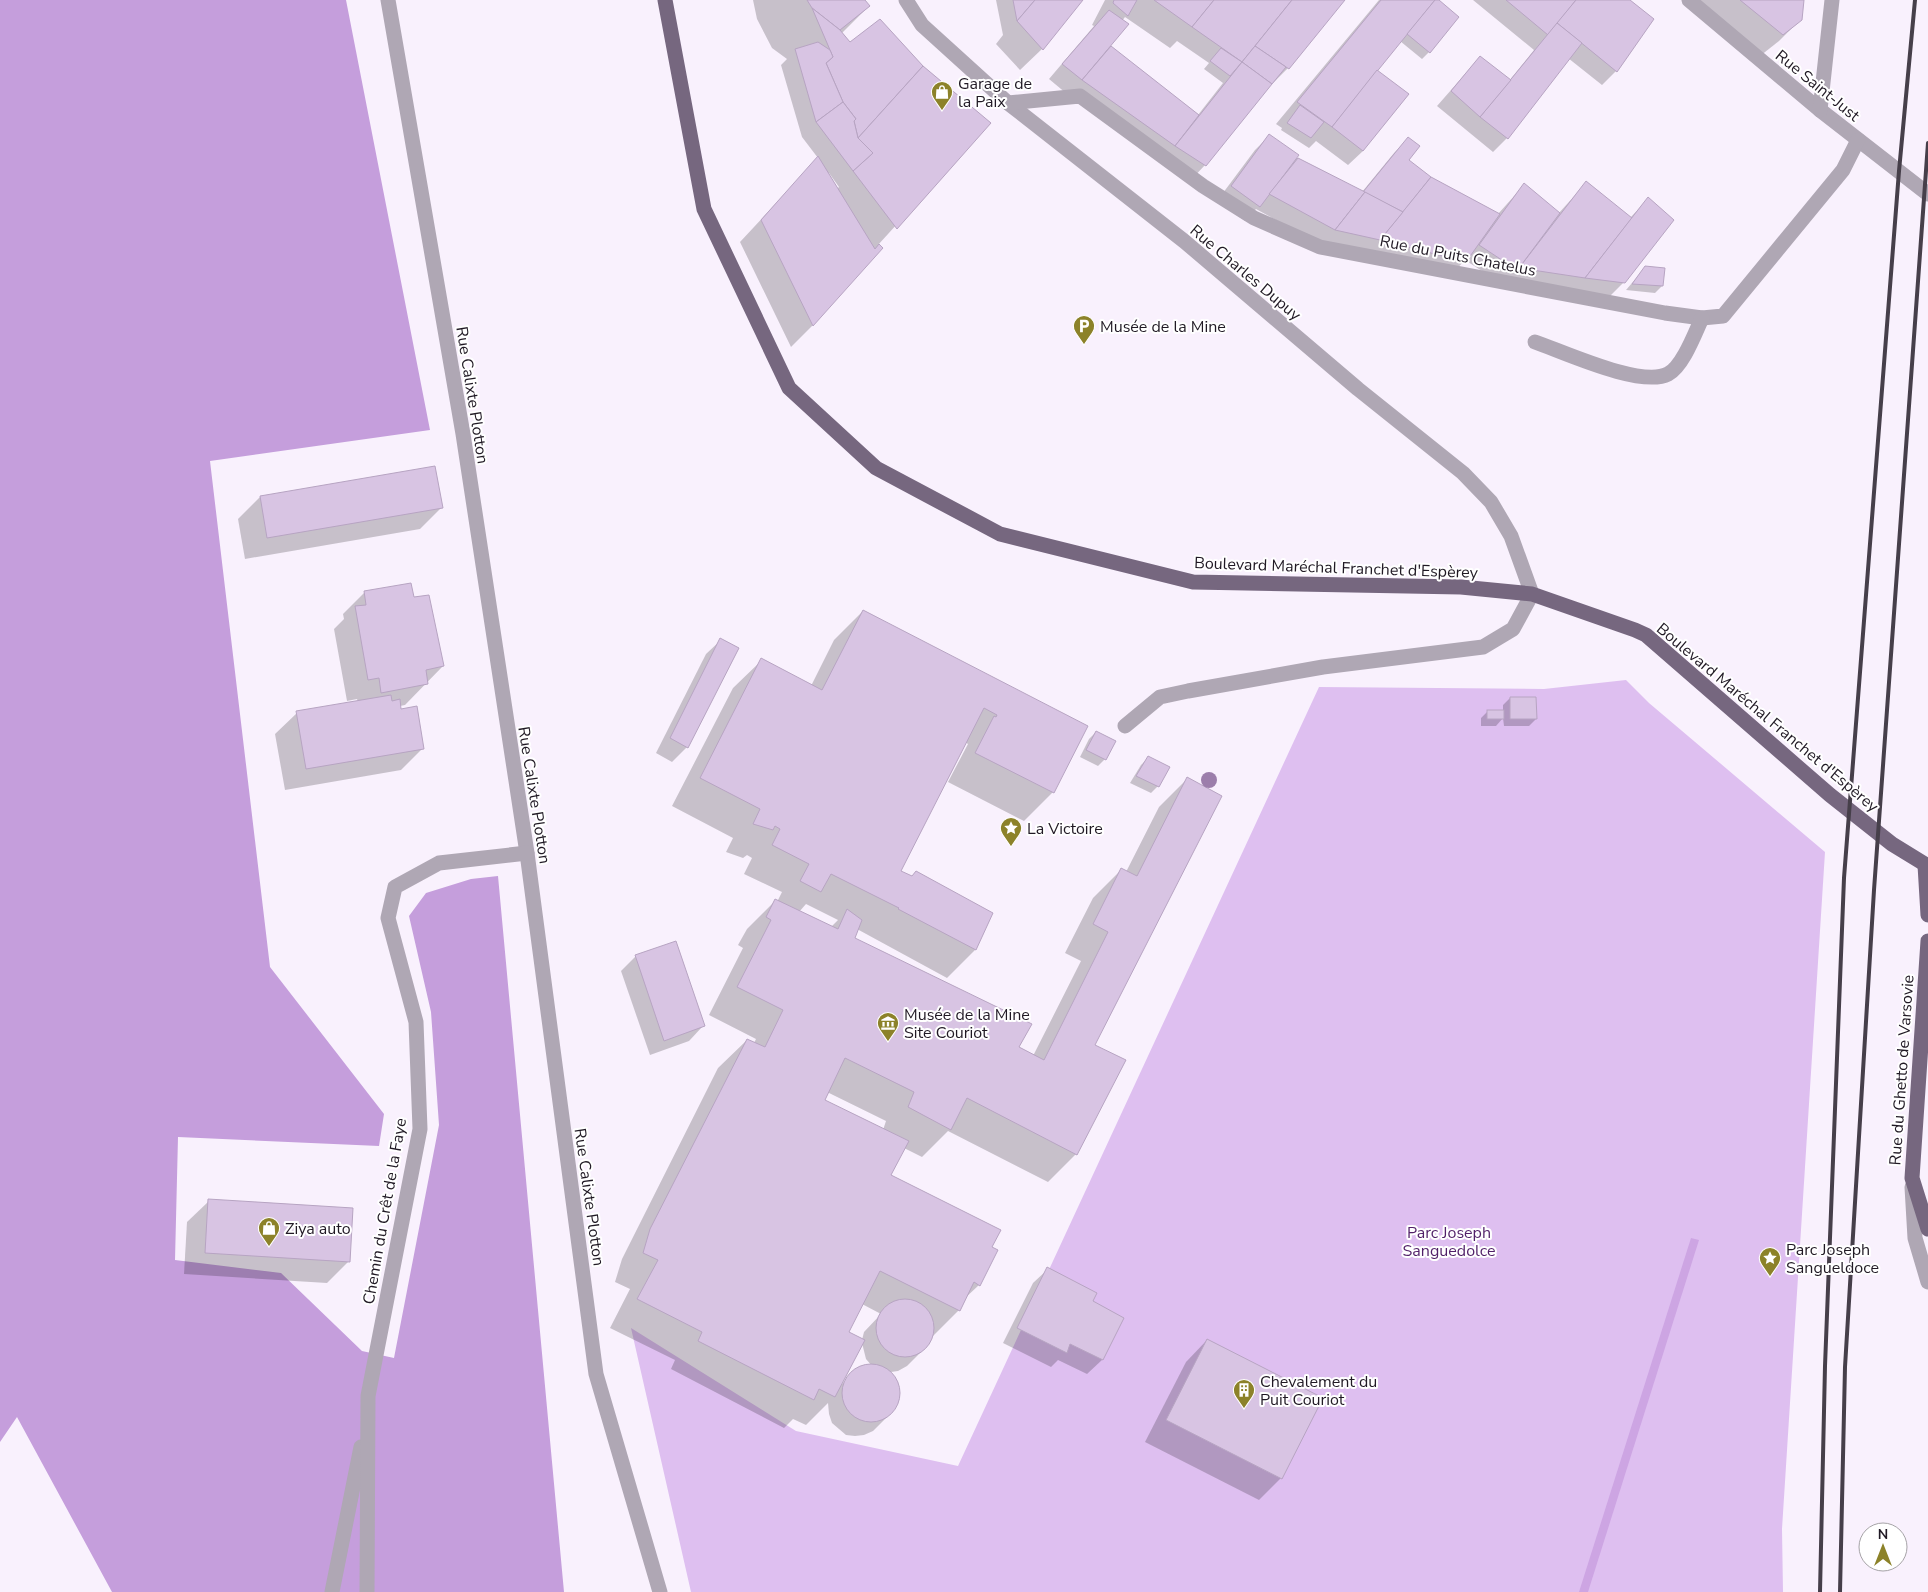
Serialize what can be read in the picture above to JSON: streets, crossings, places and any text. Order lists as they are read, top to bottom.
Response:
{
  "streets": {
    "main road": ["Boulevard Maréchal Franchet d'Espèrey", "Rue du Ghetto de Varsovie"],
    "street": [
      "Rue Saint-Just",
      "Rue du Puits Chatelus",
      "Rue Charles Dupuy",
      "Rue Calixte Plotton",
      "Chemin du Crêt de la Faye"
    ]
  },
  "crossings": [
    ["Rue Saint-Just", "Rue du Puits Chatelus"],
    ["Rue du Puits Chatelus", "Rue Charles Dupuy"],
    ["Rue Charles Dupuy", "Boulevard Maréchal Franchet d'Espèrey"],
    ["Rue Calixte Plotton", "Chemin du Crêt de la Faye"]
  ],
  "parks": ["Parc Joseph Sanguedolce"],
  "places": {
    "shop": ["Garage de la Paix", "Ziya auto"],
    "parking": ["Musée de la Mine"],
    "place": ["La Victoire", "Parc Joseph Sangueldoce"],
    "museum": ["Musée de la Mine Site Couriot"],
    "building": ["Chevalement du Puit Couriot"]
  },
  "north": "top"
}
